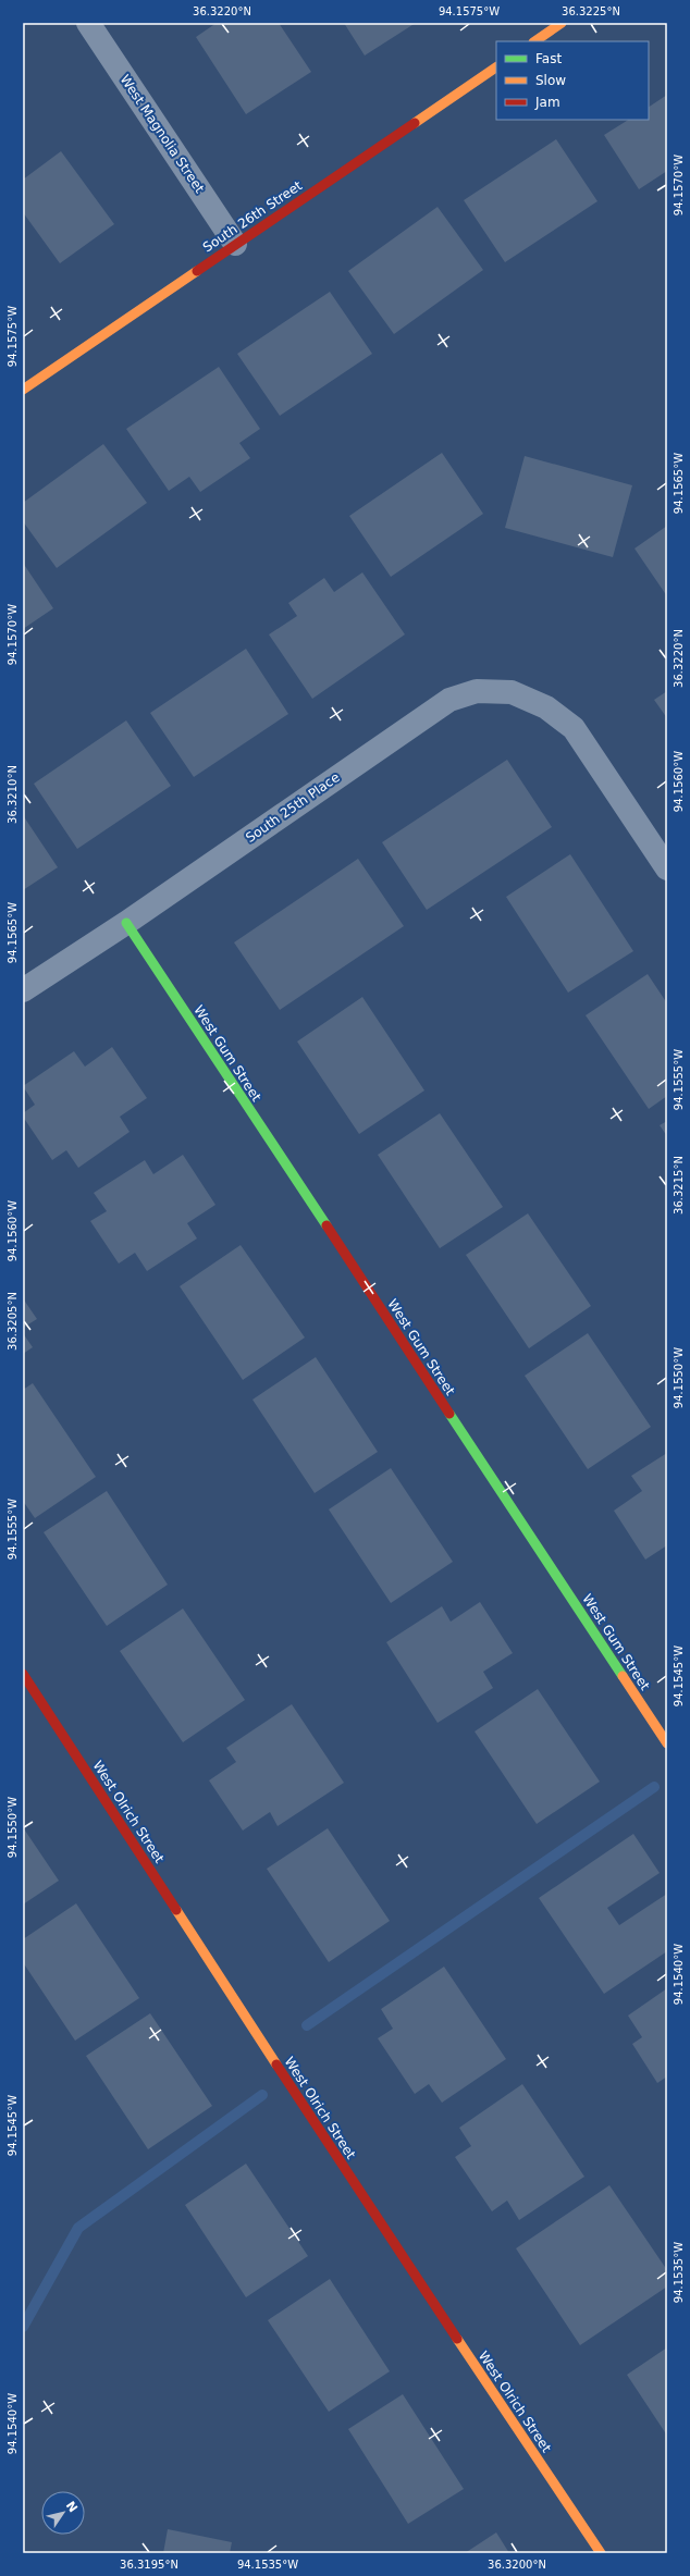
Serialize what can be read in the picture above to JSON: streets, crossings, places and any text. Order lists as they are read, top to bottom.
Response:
{
  "streets": {
    "street": [
      "West Magnolia Street",
      "South 26th Street",
      "South 25th Place",
      "West Gum Street",
      "West Olrich Street"
    ]
  },
  "crossings": [
    ["West Magnolia Street", "South 26th Street"],
    ["South 25th Place", "West Gum Street"]
  ],
  "legend": ["Fast", "Slow", "Jam"],
  "north": "top right",
  "coordinates": [
    "36.3220°N",
    "94.1575°W",
    "36.3225°N",
    "94.1570°W",
    "94.1565°W",
    "94.1560°W",
    "36.3210°N",
    "94.1555°W",
    "36.3215°N",
    "36.3205°N",
    "94.1550°W",
    "94.1545°W",
    "94.1540°W",
    "94.1535°W",
    "36.3195°N",
    "36.3200°N"
  ]
}
